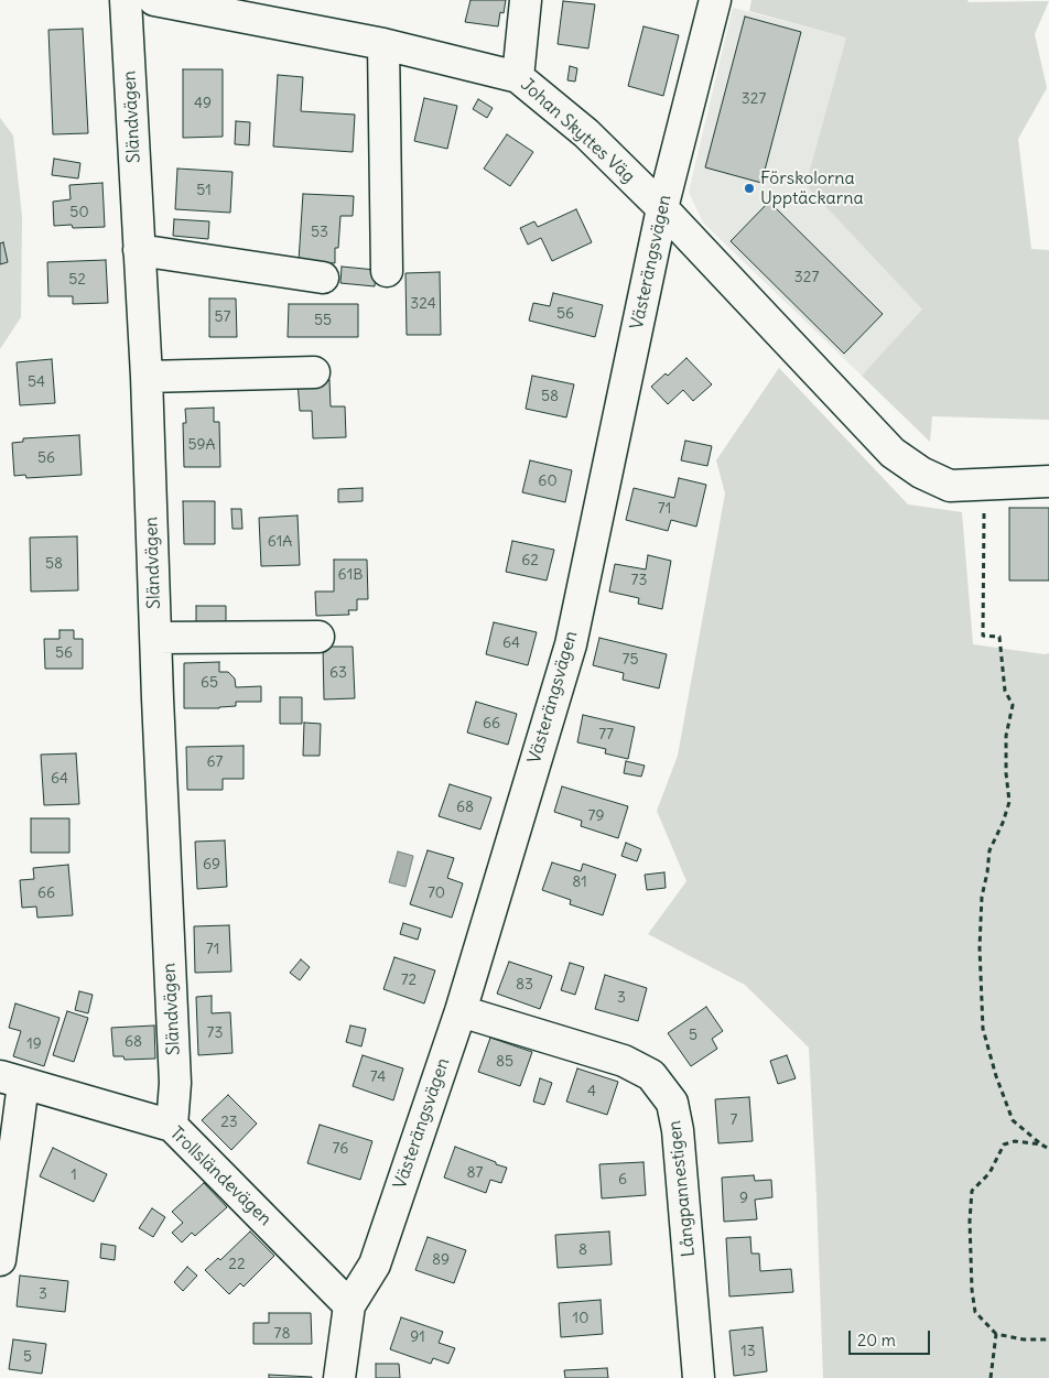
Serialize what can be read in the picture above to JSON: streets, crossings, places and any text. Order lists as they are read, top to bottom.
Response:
{
  "streets": {
    "street": [
      "Sländvägen",
      "Johan Skyttes Väg",
      "Västerängsvägen",
      "Trollsländevägen",
      "Långpannestigen"
    ]
  },
  "crossings": [
    ["Sländvägen", "Trollsländevägen"],
    ["Johan Skyttes Väg", "Västerängsvägen"],
    ["Västerängsvägen", "Trollsländevägen"],
    ["Västerängsvägen", "Långpannestigen"]
  ],
  "places": ["Förskolorna Upptäckarna"],
  "house_numbers": [
    "327",
    "49",
    "51",
    "50",
    "53",
    "327",
    "52",
    "324",
    "56",
    "57",
    "55",
    "54",
    "58",
    "59A",
    "56",
    "60",
    "71",
    "61A",
    "62",
    "58",
    "61B",
    "73",
    "64",
    "56",
    "75",
    "63",
    "65",
    "66",
    "77",
    "67",
    "64",
    "68",
    "79",
    "69",
    "81",
    "66",
    "70",
    "71",
    "72",
    "83",
    "3",
    "73",
    "5",
    "68",
    "19",
    "85",
    "74",
    "4",
    "7",
    "23",
    "76",
    "87",
    "1",
    "6",
    "9",
    "8",
    "89",
    "22",
    "3",
    "10",
    "78",
    "91",
    "13",
    "5"
  ],
  "scale_bar": "20 m"
}
